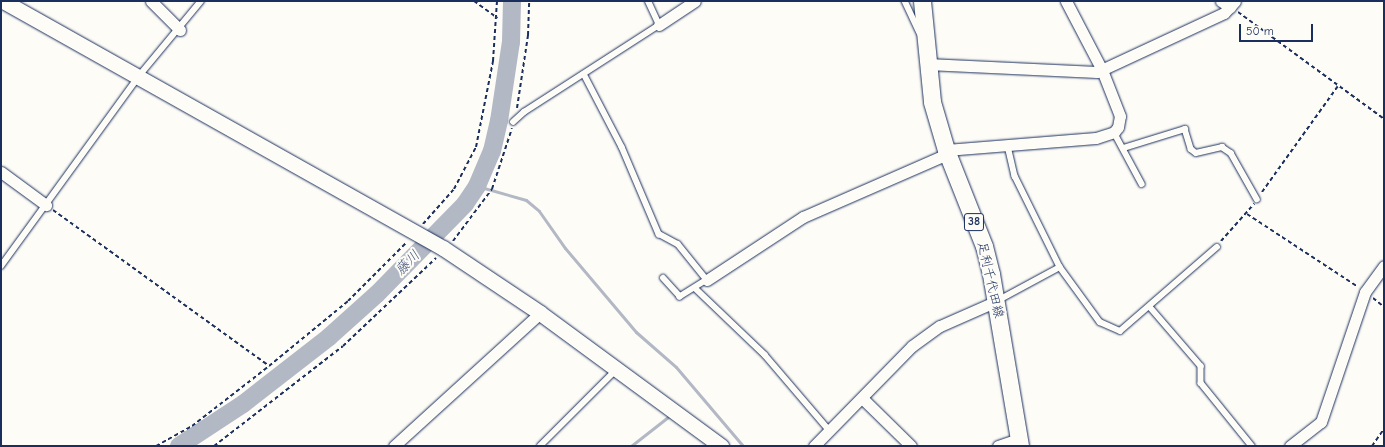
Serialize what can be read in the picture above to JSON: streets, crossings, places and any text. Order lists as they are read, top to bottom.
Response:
{
  "streets": {
    "main road": ["38", "足利千代田線"]
  },
  "water": ["藤川"],
  "scale_bar": "50 m"
}
